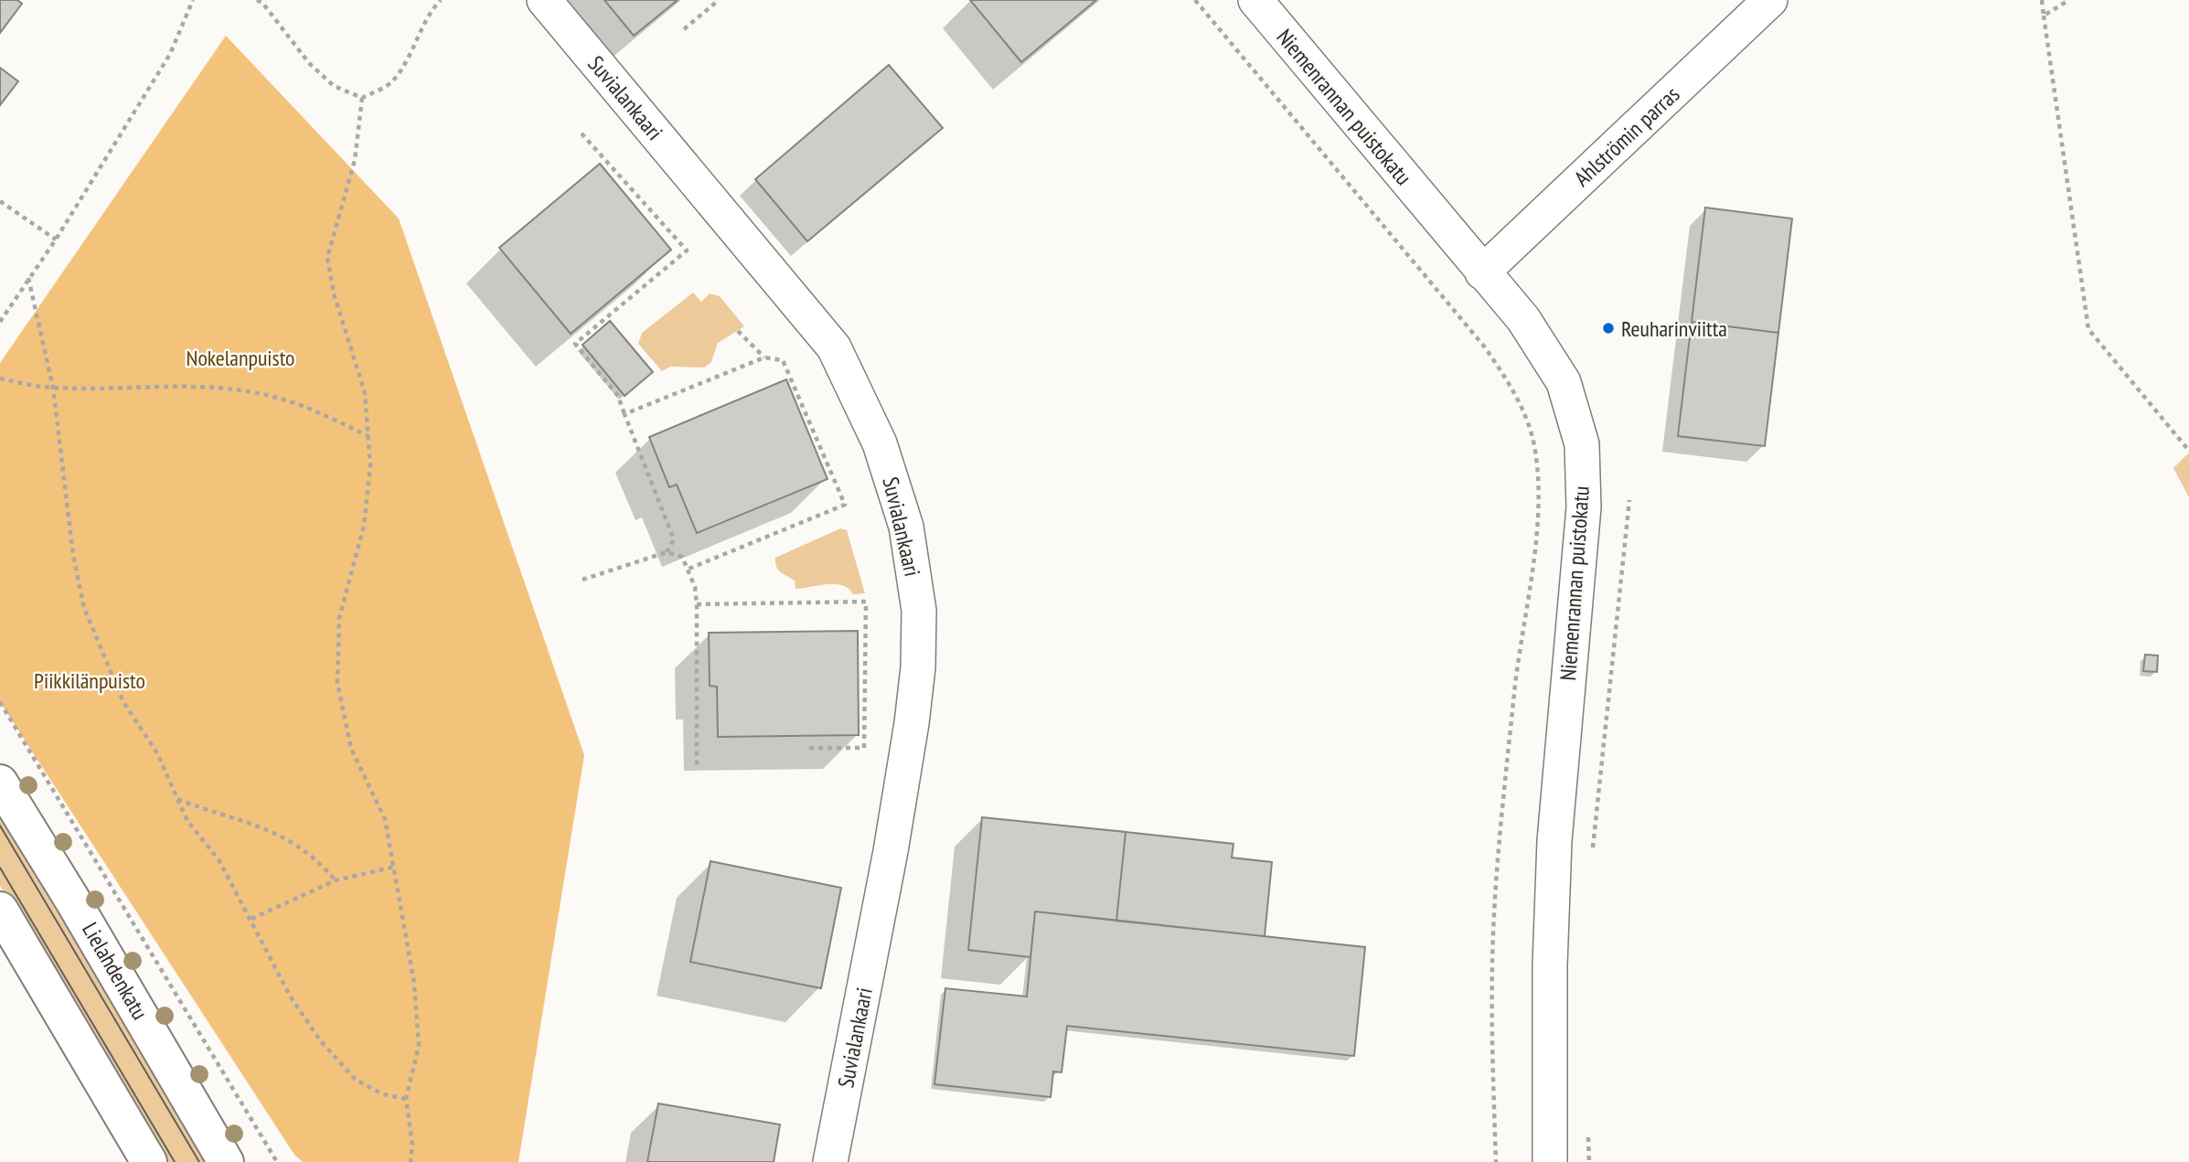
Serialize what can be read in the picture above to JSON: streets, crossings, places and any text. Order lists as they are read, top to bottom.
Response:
{
  "streets": {
    "main road": ["Lielahdenkatu"],
    "street": ["Suvialankaari", "Niemenrannan puistokatu", "Ahlströmin parras"]
  },
  "crossings": [
    ["Niemenrannan puistokatu", "Ahlströmin parras"]
  ],
  "parks": ["Nokelanpuisto", "Piikkilänpuisto"],
  "places": ["Reuharinviitta"]
}
